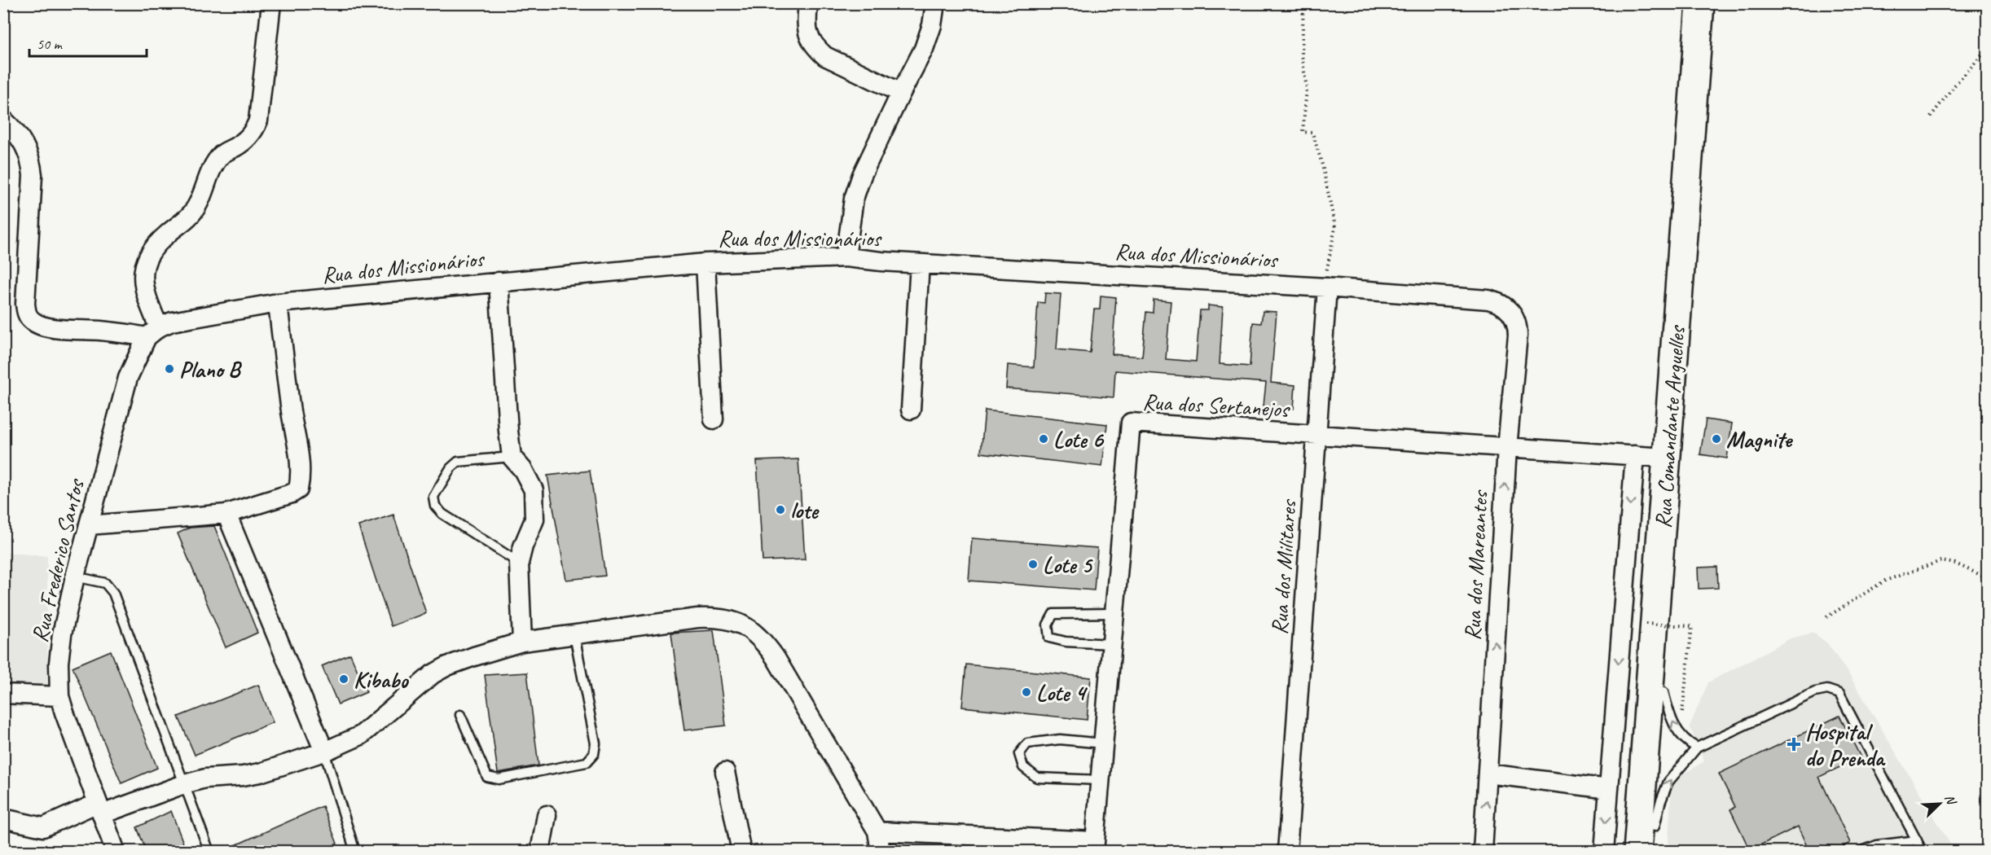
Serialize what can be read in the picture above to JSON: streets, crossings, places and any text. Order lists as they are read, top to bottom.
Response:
{
  "streets": {
    "main road": ["Rua Comandante Arguelles"],
    "street": [
      "Rua dos Missionários",
      "Rua dos Sertanejos",
      "Rua Frederico Santos",
      "Rua dos Mareantes",
      "Rua dos Militares"
    ]
  },
  "crossings": [
    ["Rua dos Missionários", "Rua Frederico Santos"],
    ["Rua dos Missionários", "Rua dos Mareantes"],
    ["Rua dos Missionários", "Rua dos Militares"],
    ["Rua dos Sertanejos", "Rua Comandante Arguelles"],
    ["Rua dos Sertanejos", "Rua dos Mareantes"],
    ["Rua dos Sertanejos", "Rua dos Militares"]
  ],
  "places": {
    "other": [
      "Plano B",
      "Lote 6",
      "Magnite",
      "lote",
      "Lote 5",
      "Kibabo",
      "Lote 4"
    ],
    "health": ["Hospital do Prenda"]
  },
  "scale_bar": "50 m",
  "north": "top right"
}
